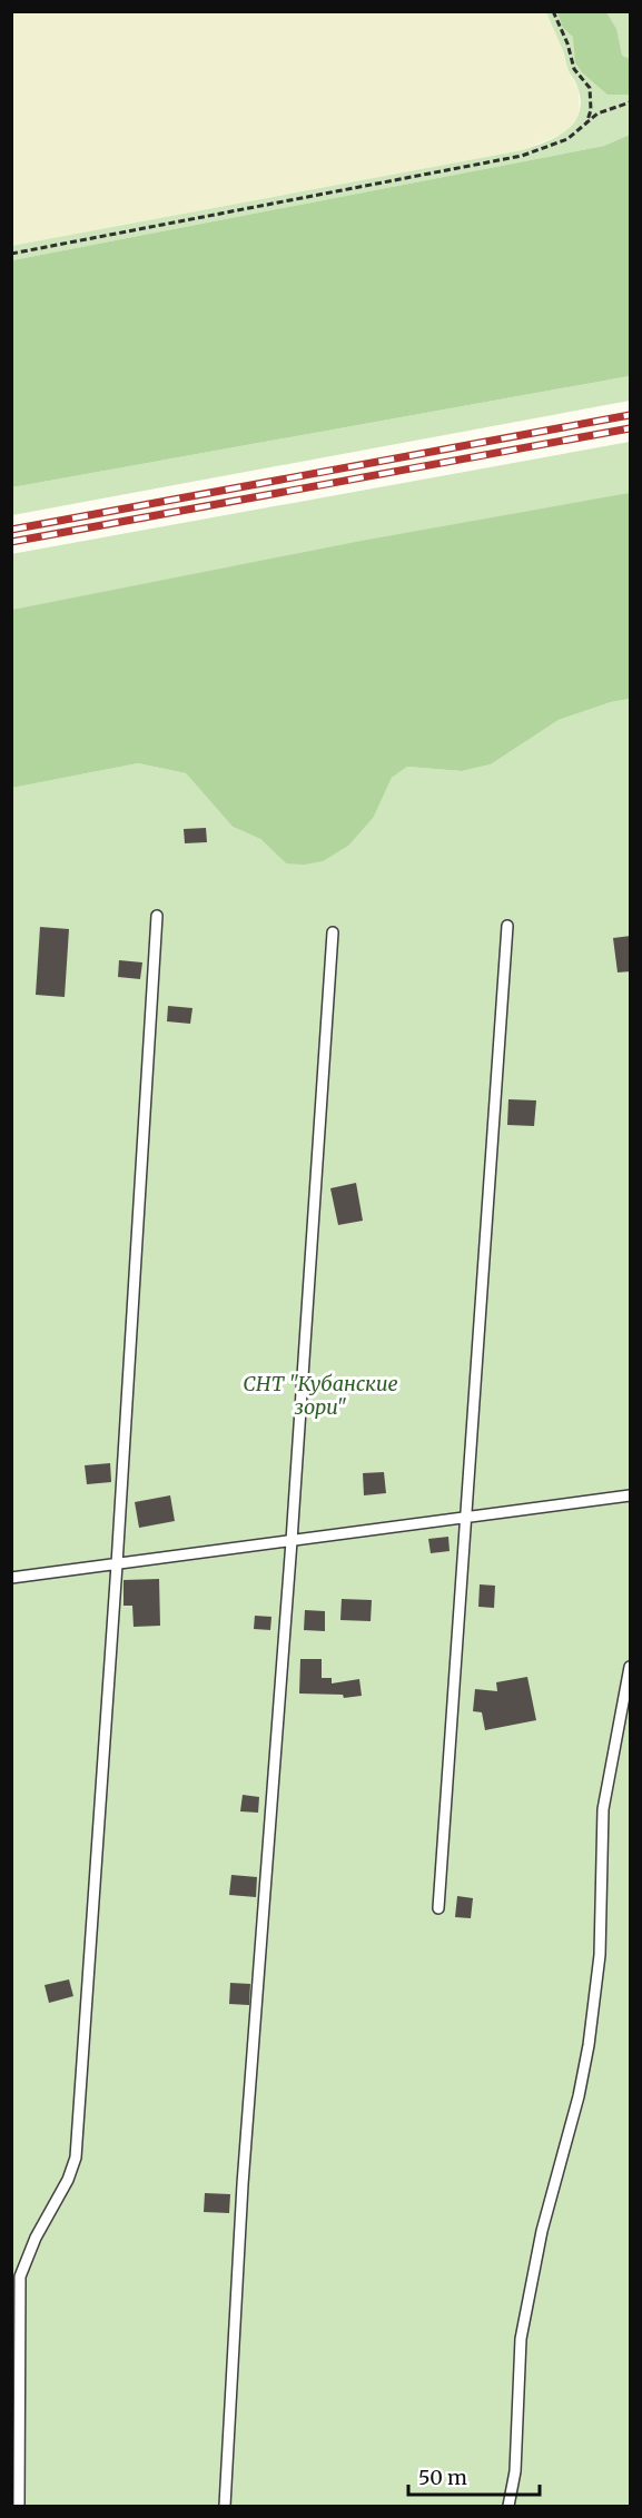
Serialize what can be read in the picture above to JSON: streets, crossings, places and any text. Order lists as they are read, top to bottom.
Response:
{
  "parks": ["СНТ \"Кубанские зори\""],
  "scale_bar": "50 m"
}
